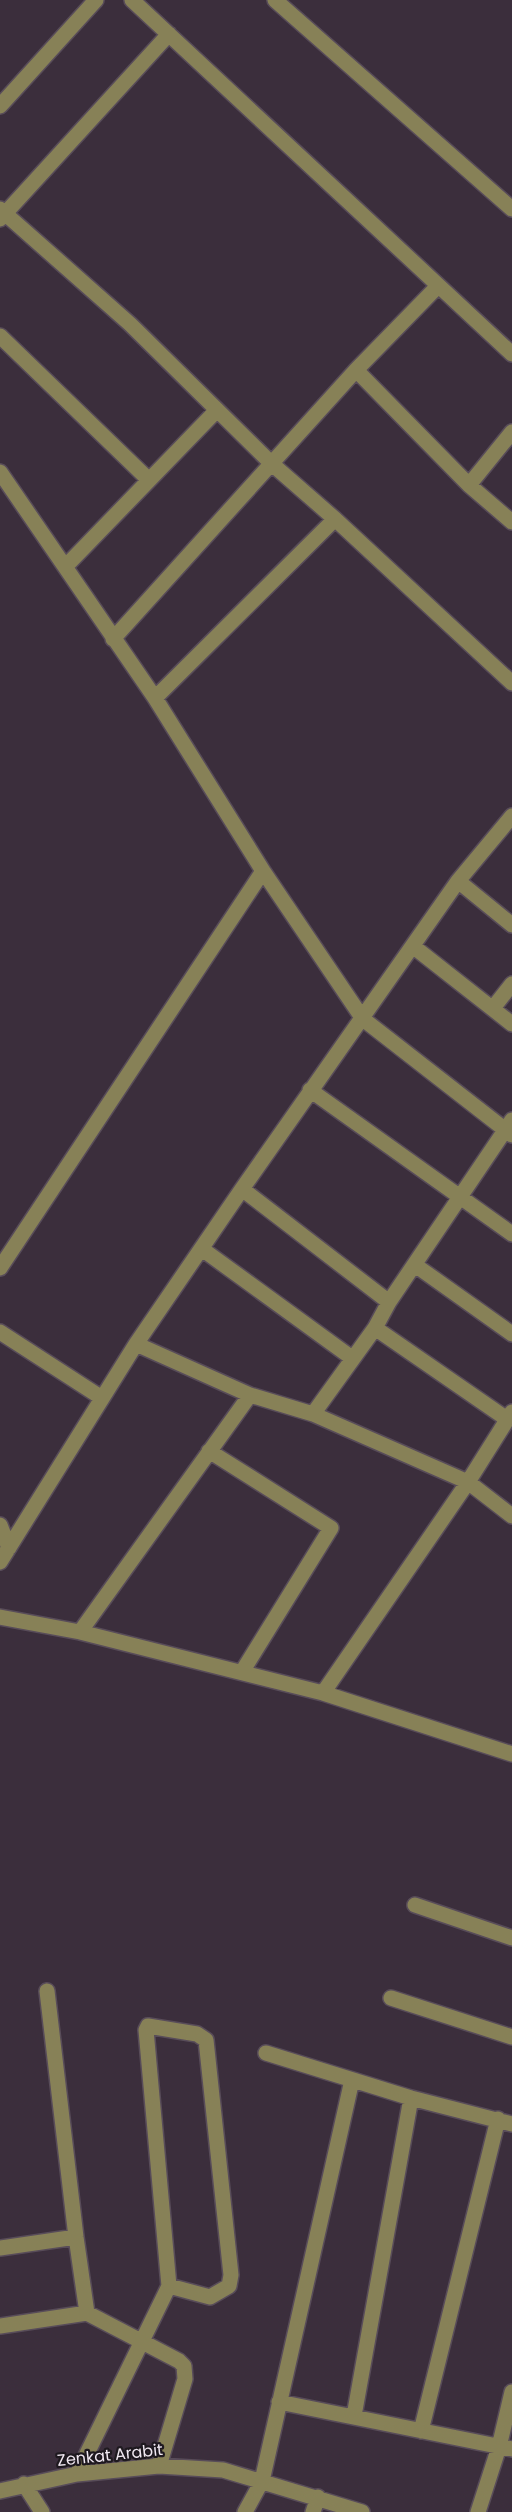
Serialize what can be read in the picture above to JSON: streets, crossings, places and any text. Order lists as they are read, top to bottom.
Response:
{
  "streets": {
    "street": ["Zenkat Arabit"]
  }
}
